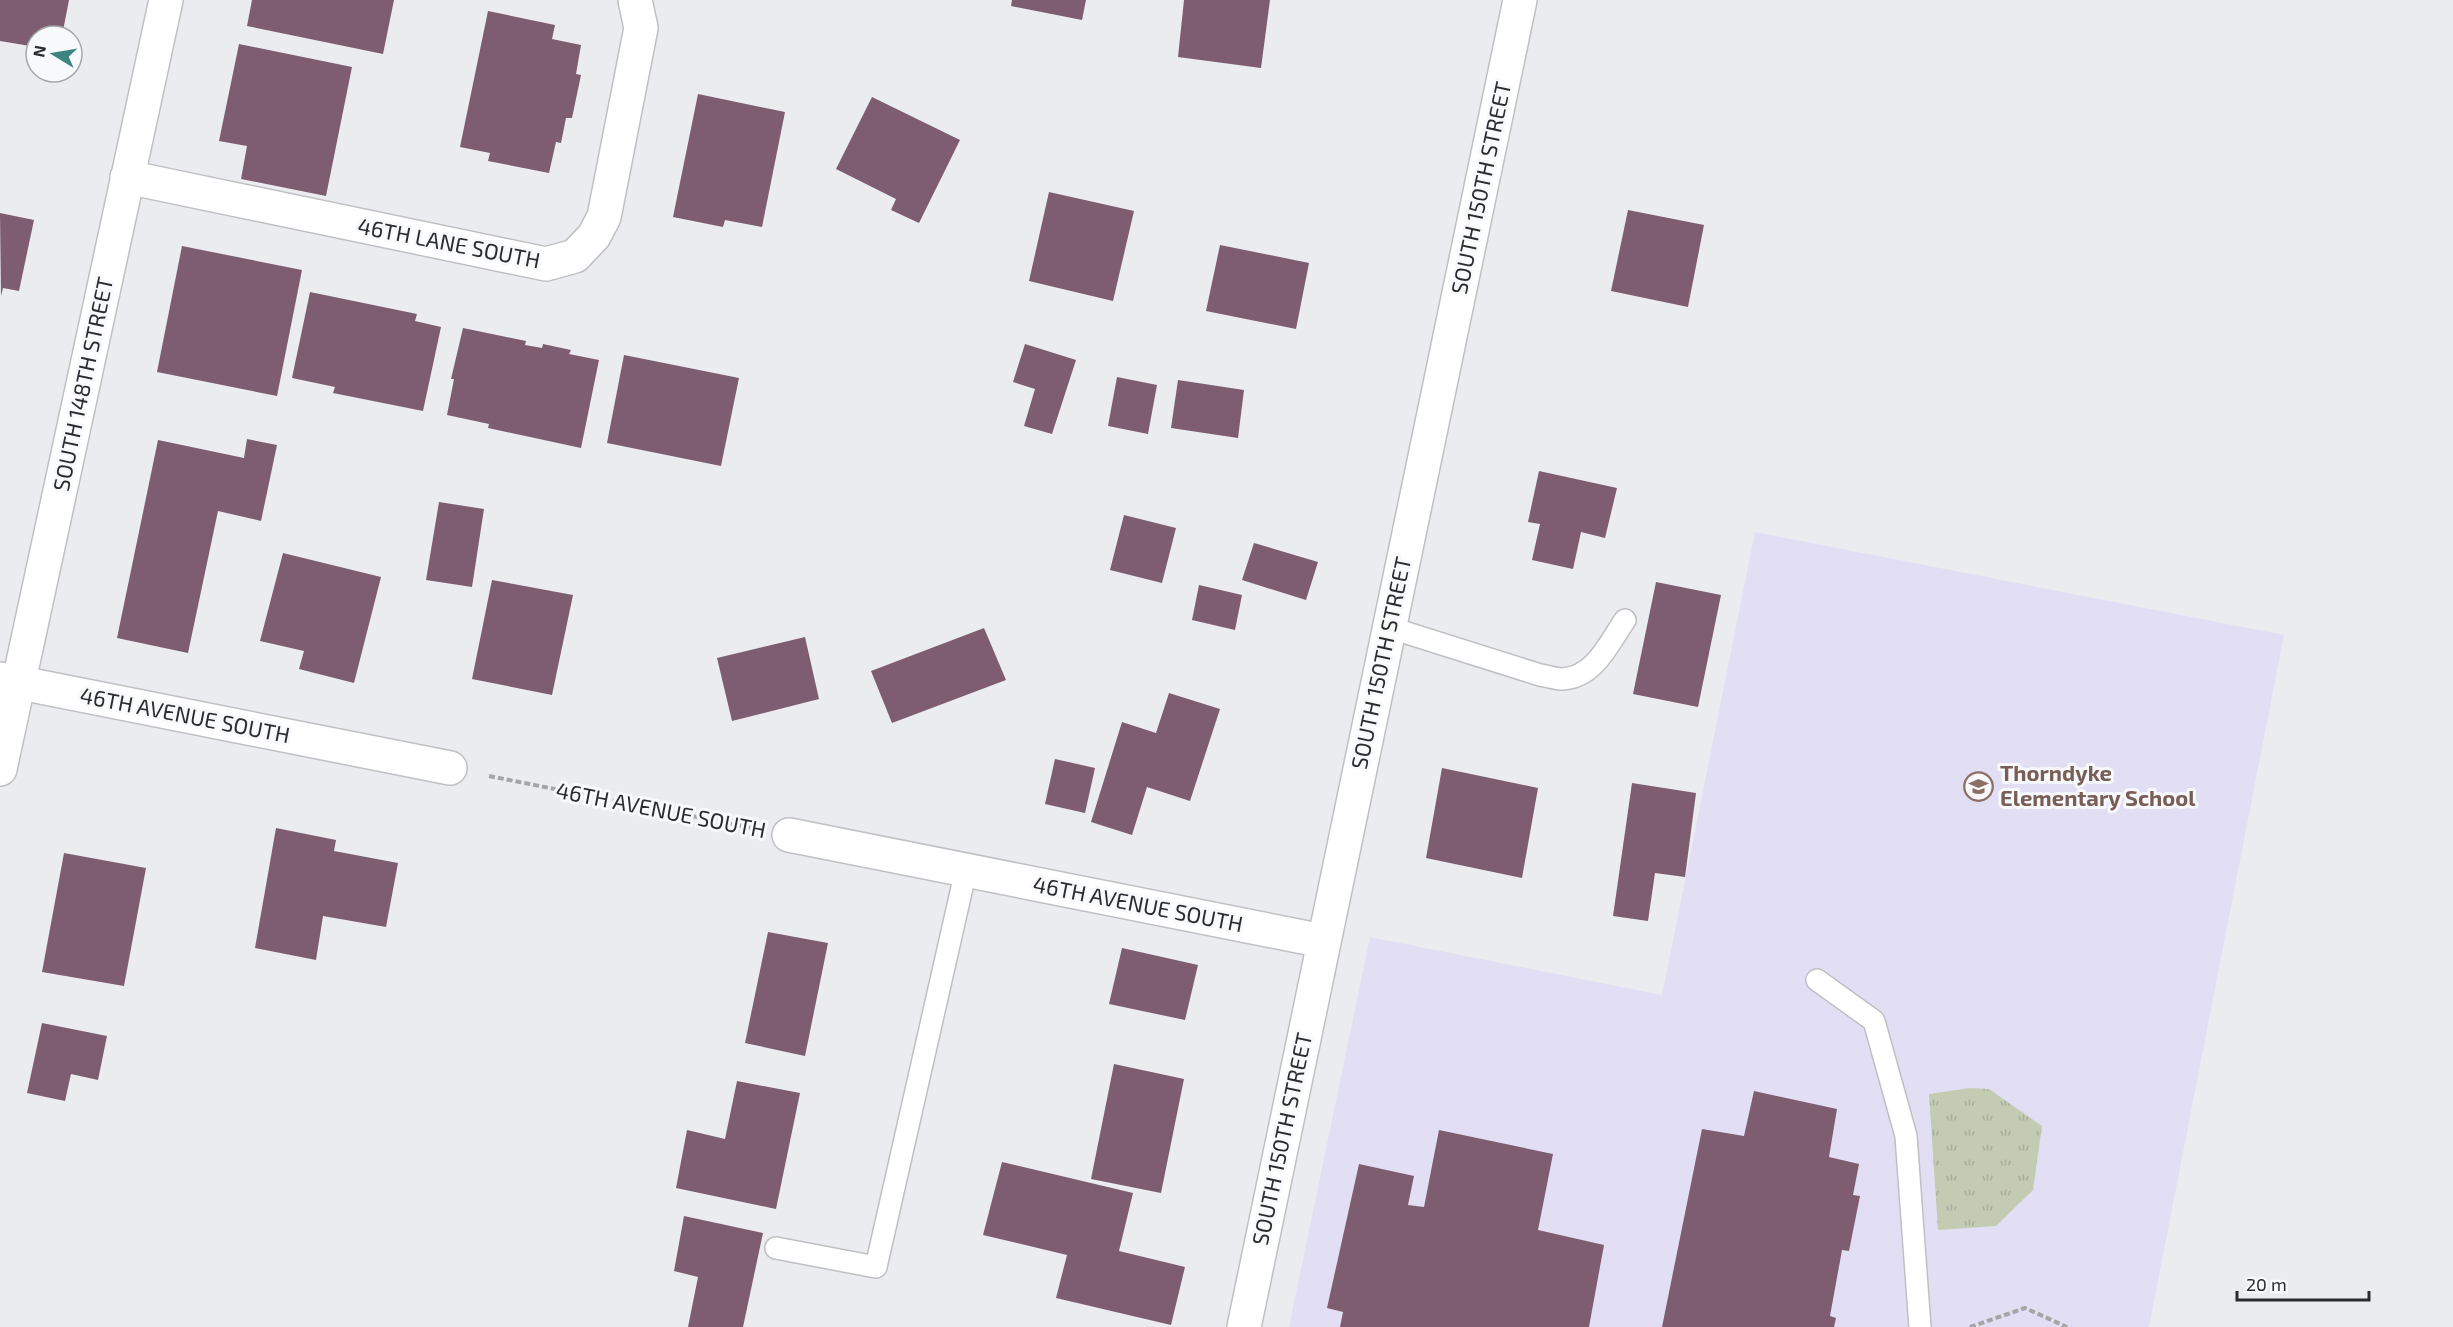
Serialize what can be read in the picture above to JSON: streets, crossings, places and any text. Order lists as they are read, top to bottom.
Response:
{
  "streets": {
    "street": [
      "SOUTH 150TH STREET",
      "46TH LANE SOUTH",
      "SOUTH 148TH STREET",
      "46TH AVENUE SOUTH"
    ]
  },
  "crossings": [
    ["SOUTH 150TH STREET", "46TH AVENUE SOUTH"],
    ["46TH LANE SOUTH", "SOUTH 148TH STREET"],
    ["SOUTH 148TH STREET", "46TH AVENUE SOUTH"]
  ],
  "places": {
    "school or university": ["Thorndyke Elementary School"]
  },
  "scale_bar": "20 m",
  "north": "left"
}
